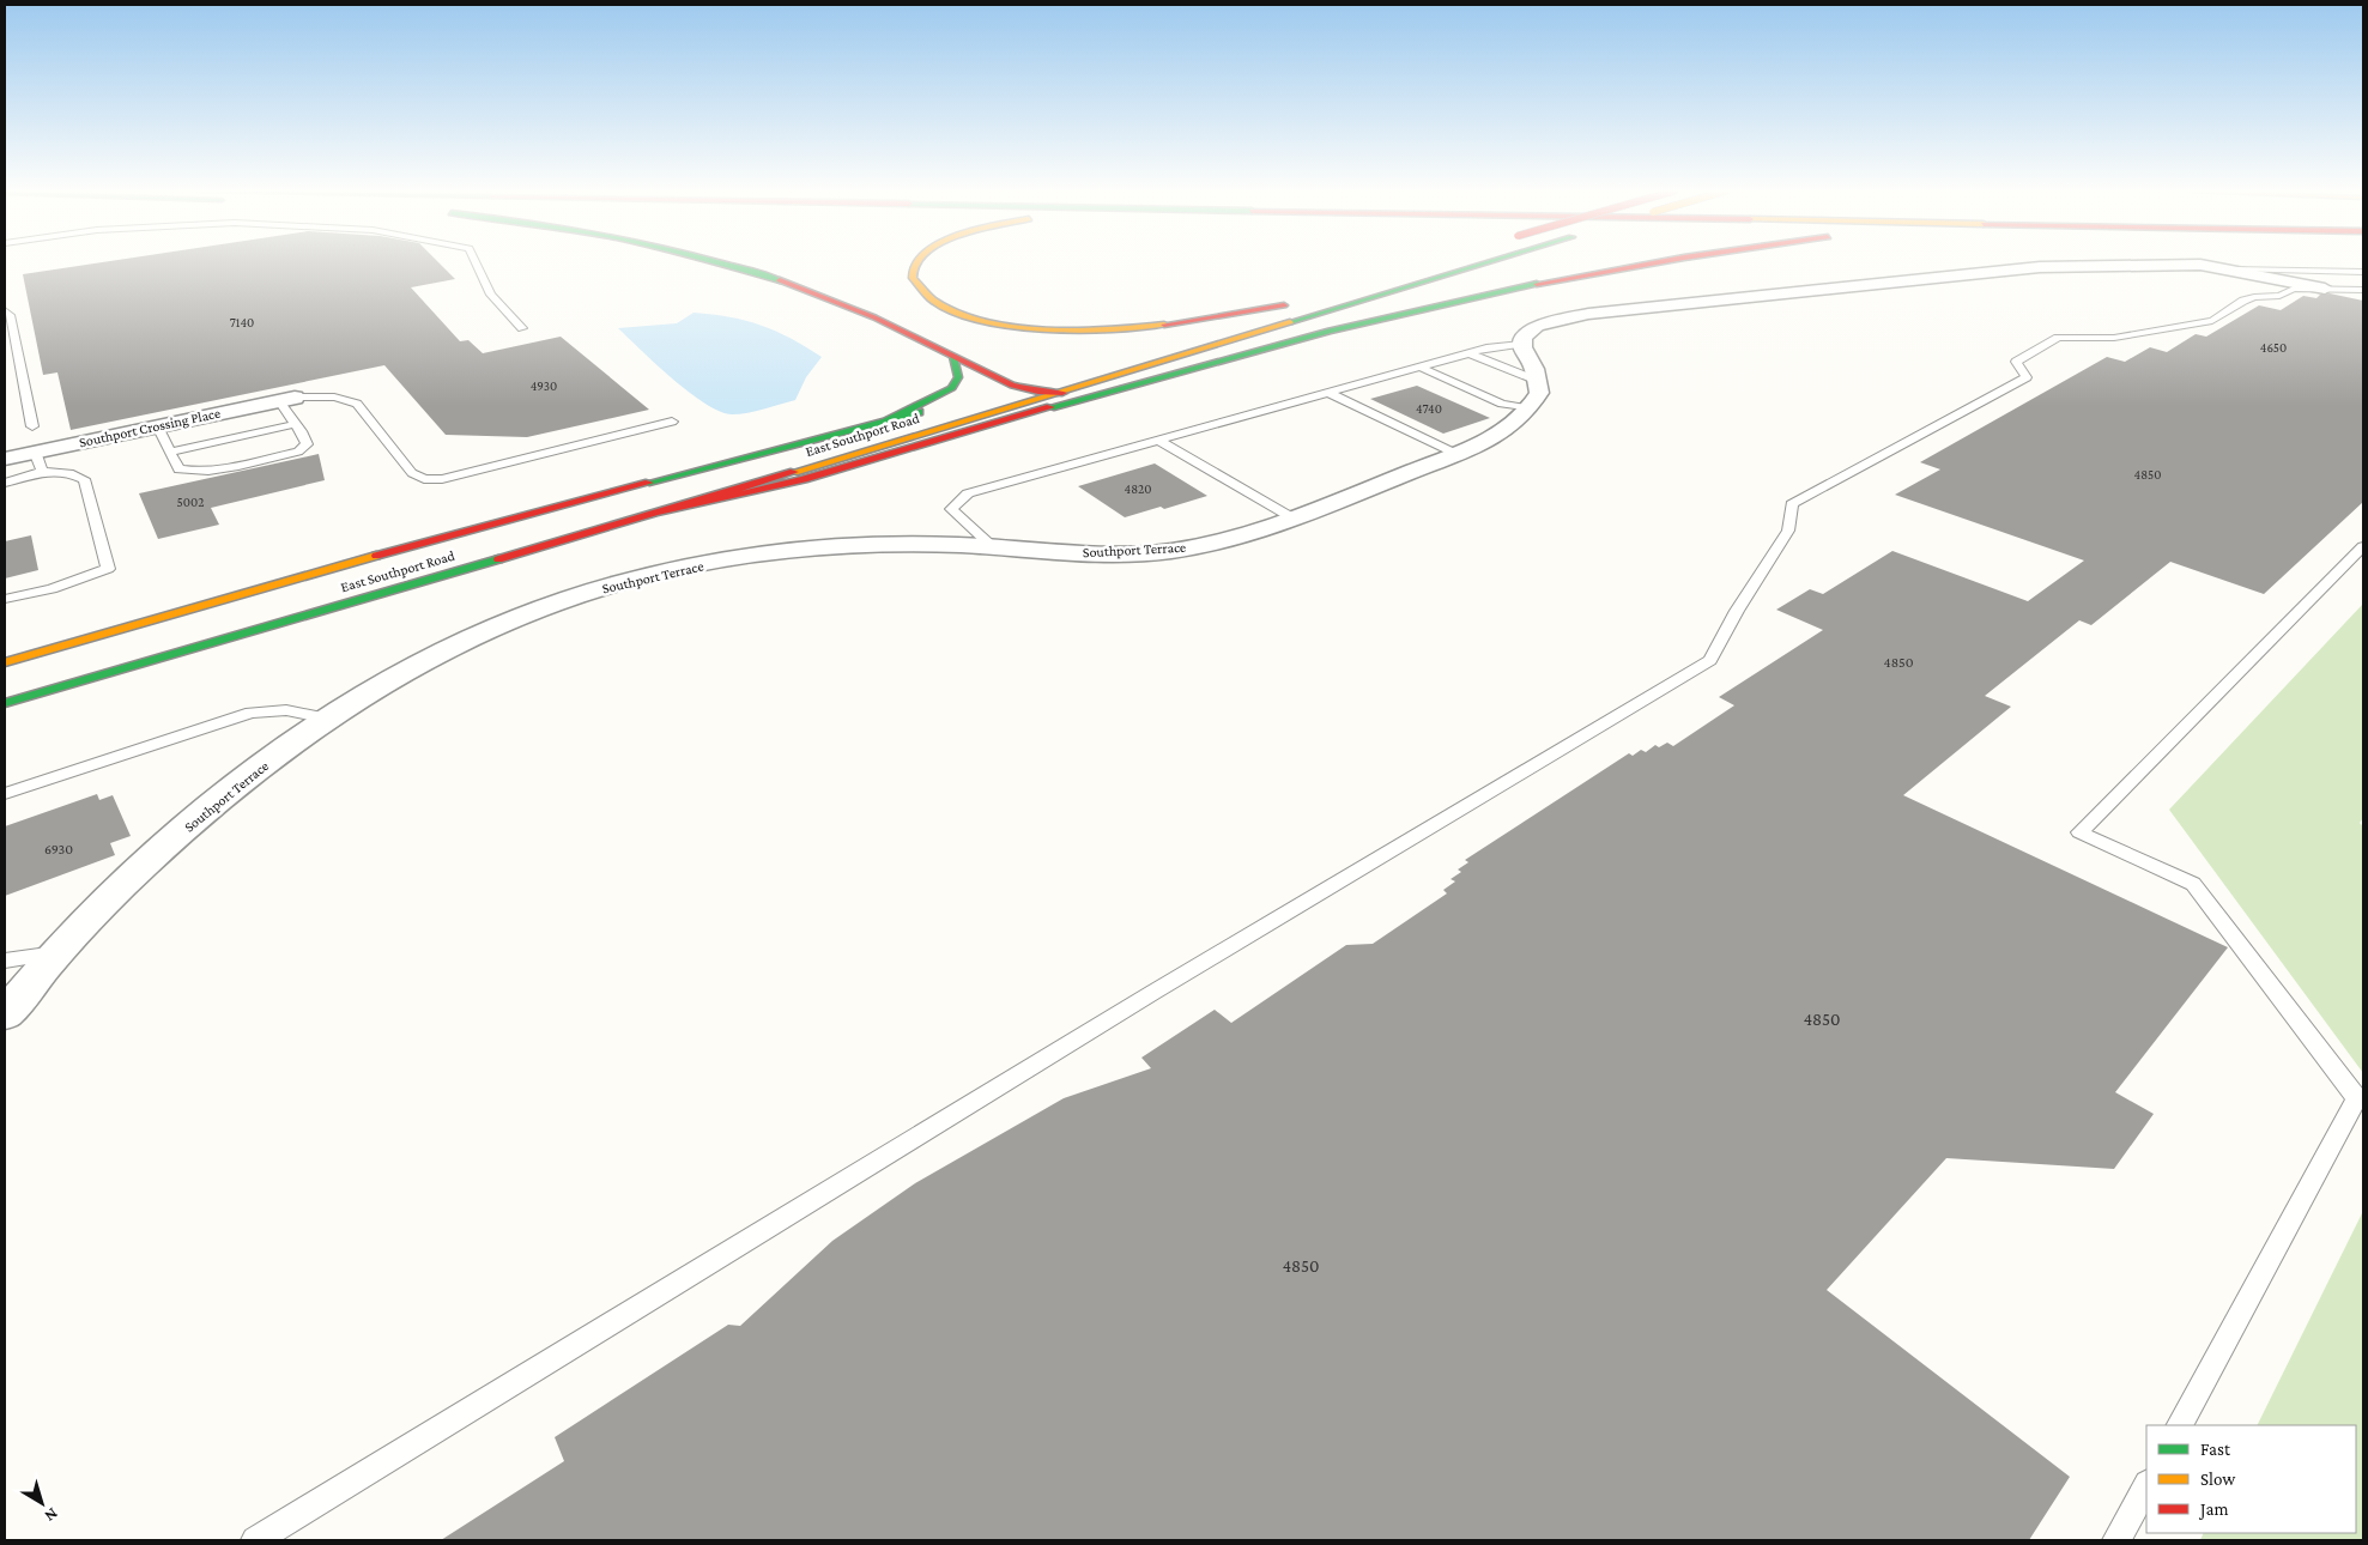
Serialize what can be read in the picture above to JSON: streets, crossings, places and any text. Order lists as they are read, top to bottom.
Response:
{
  "streets": {
    "main road": ["East Southport Road"],
    "street": ["Southport Crossing Place", "Southport Terrace"]
  },
  "house_numbers": [
    "7140",
    "4650",
    "4930",
    "4740",
    "4850",
    "4820",
    "5002",
    "4850",
    "6930",
    "4850",
    "4850"
  ],
  "legend": ["Fast", "Slow", "Jam"],
  "north": "bottom right"
}
